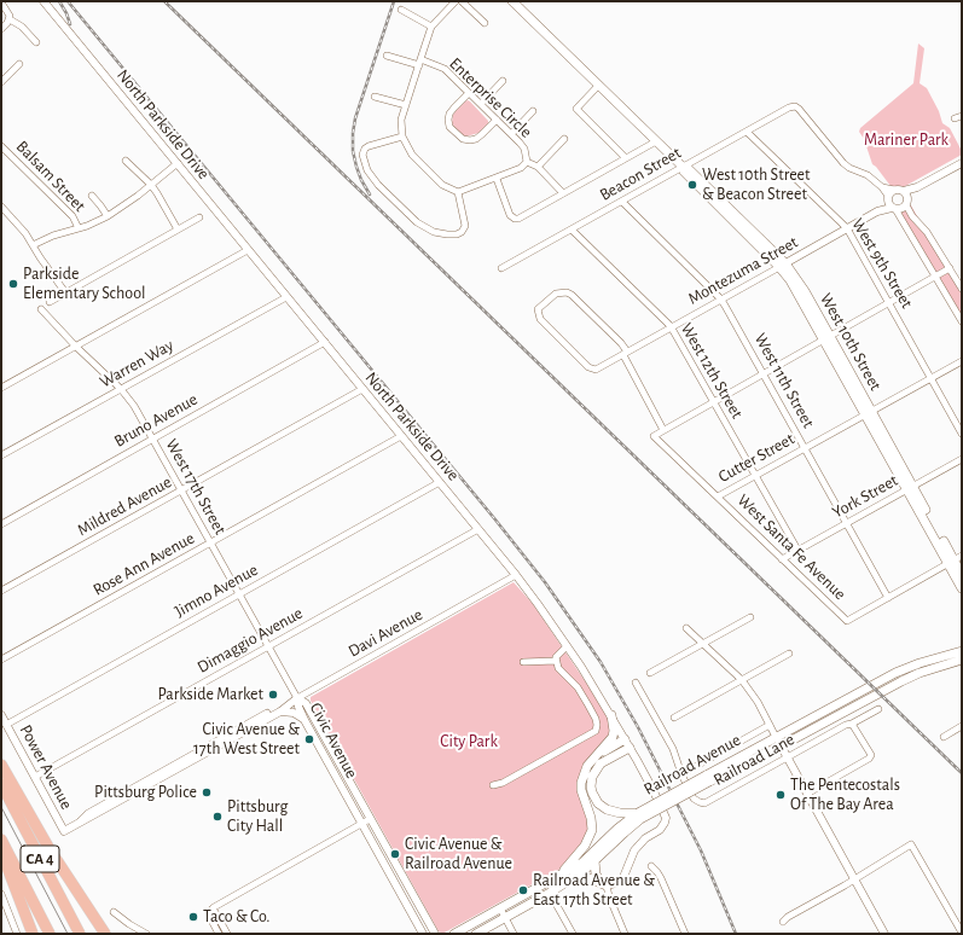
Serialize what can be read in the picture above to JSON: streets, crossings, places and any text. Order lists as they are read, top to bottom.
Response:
{
  "streets": {
    "highway": ["CA 4"],
    "main road": ["West 10th Street", "Railroad Avenue"],
    "street": [
      "Enterprise Circle",
      "North Parkside Drive",
      "Beacon Street",
      "Balsam Street",
      "West 9th Street",
      "Montezuma Street",
      "Warren Way",
      "West 12th Street",
      "West 11th Street",
      "Bruno Avenue",
      "Cutter Street",
      "West 17th Street",
      "York Street",
      "Mildred Avenue",
      "West Santa Fe Avenue",
      "Rose Ann Avenue",
      "Jimno Avenue",
      "Davi Avenue",
      "Dimaggio Avenue",
      "Civic Avenue",
      "Railroad Lane",
      "Power Avenue"
    ]
  },
  "crossings": [
    ["North Parkside Drive", "Warren Way"],
    ["North Parkside Drive", "Bruno Avenue"],
    ["North Parkside Drive", "Mildred Avenue"],
    ["North Parkside Drive", "Rose Ann Avenue"],
    ["North Parkside Drive", "Jimno Avenue"],
    ["North Parkside Drive", "Davi Avenue"],
    ["North Parkside Drive", "Dimaggio Avenue"],
    ["Beacon Street", "West 9th Street"],
    ["Beacon Street", "West 10th Street"],
    ["Beacon Street", "West 12th Street"],
    ["Beacon Street", "West 11th Street"],
    ["West 9th Street", "Montezuma Street"],
    ["West 9th Street", "Cutter Street"],
    ["Montezuma Street", "West 10th Street"],
    ["Montezuma Street", "West 12th Street"],
    ["Montezuma Street", "West 11th Street"],
    ["West 10th Street", "Cutter Street"],
    ["West 10th Street", "York Street"],
    ["Warren Way", "West 17th Street"],
    ["West 12th Street", "Cutter Street"],
    ["West 12th Street", "York Street"],
    ["West 11th Street", "Cutter Street"],
    ["West 11th Street", "York Street"],
    ["West 11th Street", "West Santa Fe Avenue"],
    ["Bruno Avenue", "West 17th Street"],
    ["Cutter Street", "West Santa Fe Avenue"],
    ["West 17th Street", "Mildred Avenue"],
    ["West 17th Street", "Rose Ann Avenue"],
    ["West 17th Street", "Jimno Avenue"],
    ["West 17th Street", "Davi Avenue"],
    ["West 17th Street", "Dimaggio Avenue"],
    ["West 17th Street", "Civic Avenue"],
    ["York Street", "West Santa Fe Avenue"],
    ["Jimno Avenue", "Power Avenue"],
    ["Davi Avenue", "Civic Avenue"],
    ["Davi Avenue", "Power Avenue"],
    ["Dimaggio Avenue", "Power Avenue"]
  ],
  "parks": ["Mariner Park", "City Park"],
  "places": [
    "West 10th Street & Beacon Street",
    "Parkside Elementary School",
    "Parkside Market",
    "Civic Avenue & 17th West Street",
    "Pittsburg Police",
    "The Pentecostals Of The Bay Area",
    "Pittsburg City Hall",
    "Civic Avenue & Railroad Avenue",
    "Railroad Avenue & East 17th Street",
    "Taco & Co."
  ]
}
